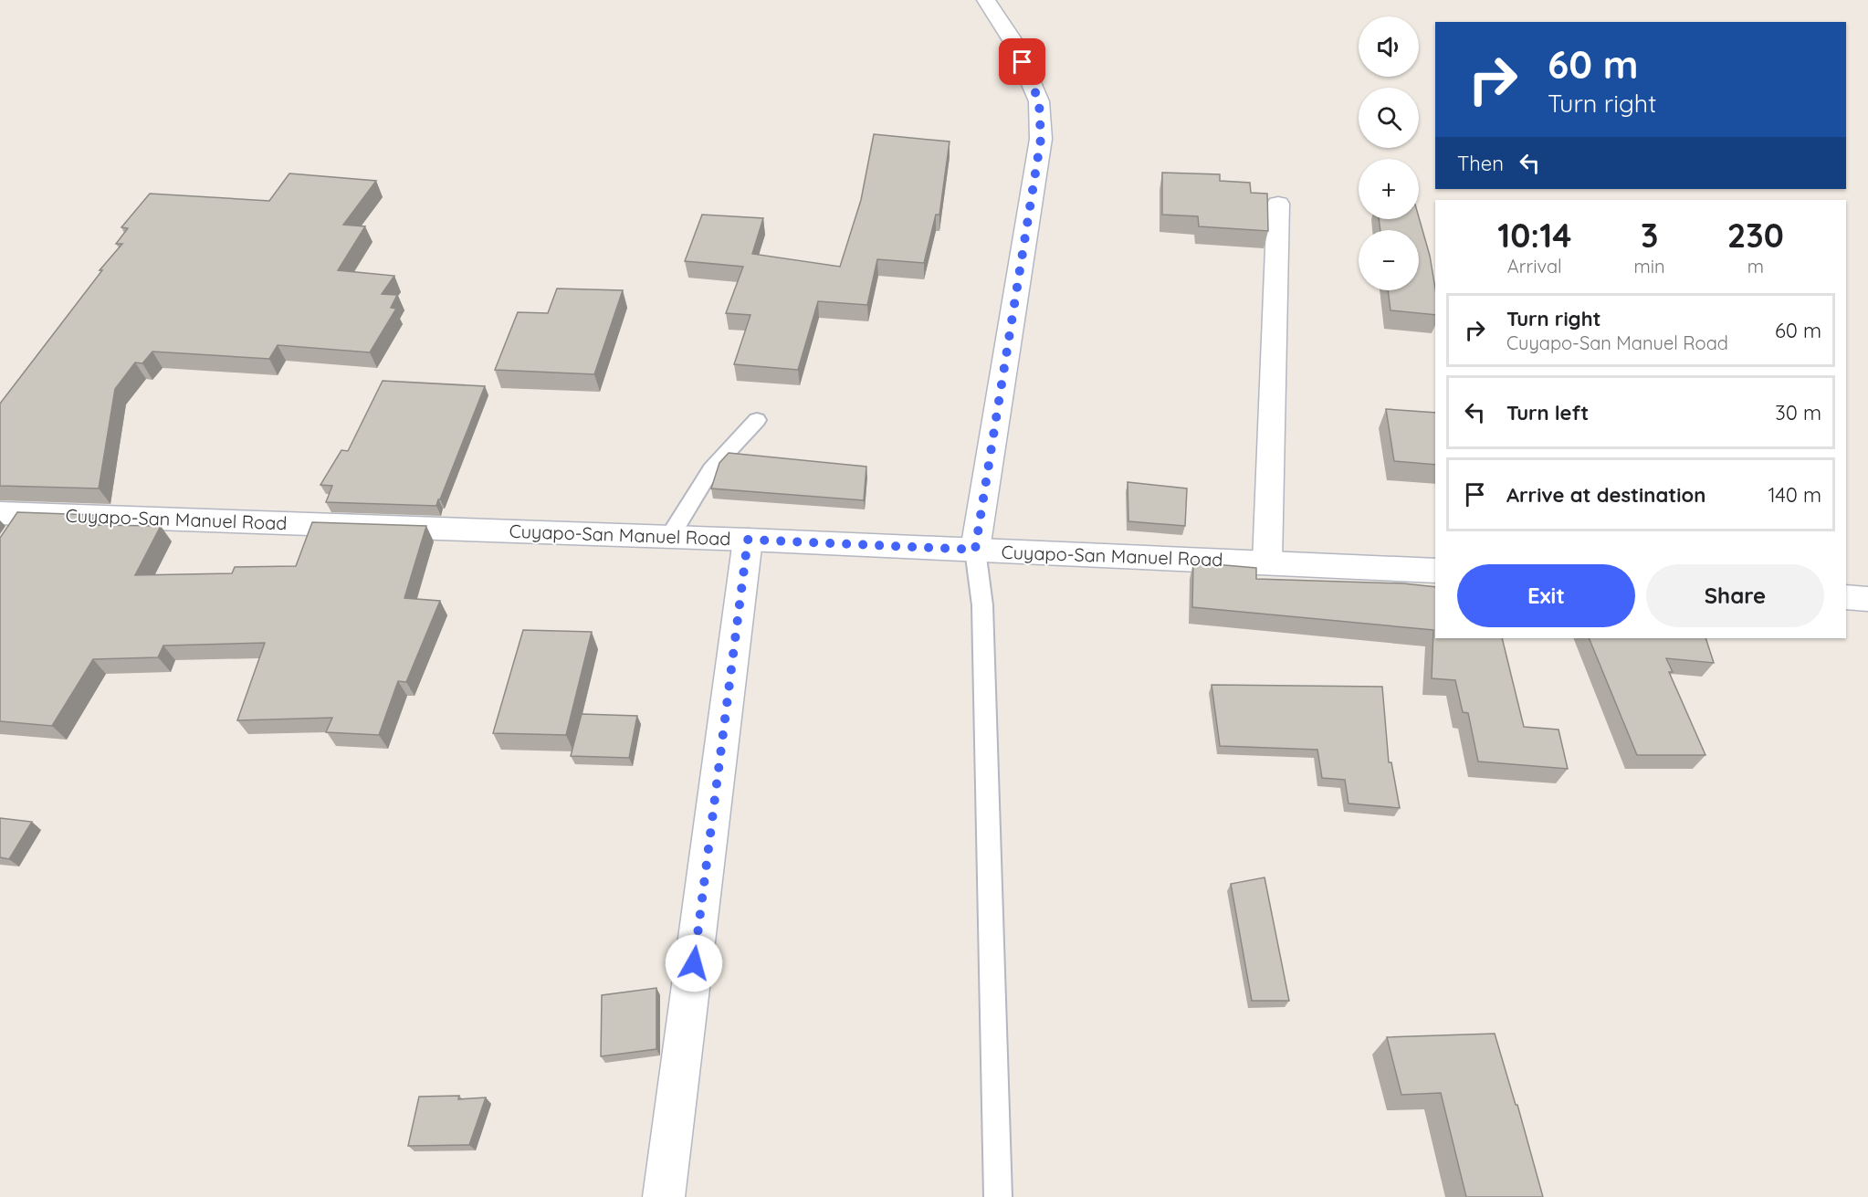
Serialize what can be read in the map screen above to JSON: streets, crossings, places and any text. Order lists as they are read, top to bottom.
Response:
{
  "streets": {
    "street": ["Cuyapo-San Manuel Road"]
  },
  "page": {
    "map_buttons": ["+", "−"],
    "turn": ["60 m", "Turn right"],
    "then": "Then",
    "eta": [
      "10:14",
      "Arrival",
      "3",
      "min",
      "230",
      "m"
    ],
    "list": [
      {
        "name": "Turn right",
        "note": "Cuyapo-San Manuel Road",
        "value": "60 m"
      },
      {
        "name": "Turn left",
        "value": "30 m"
      },
      {
        "name": "Arrive at destination",
        "value": "140 m"
      }
    ],
    "buttons": ["Exit", "Share"]
  }
}
